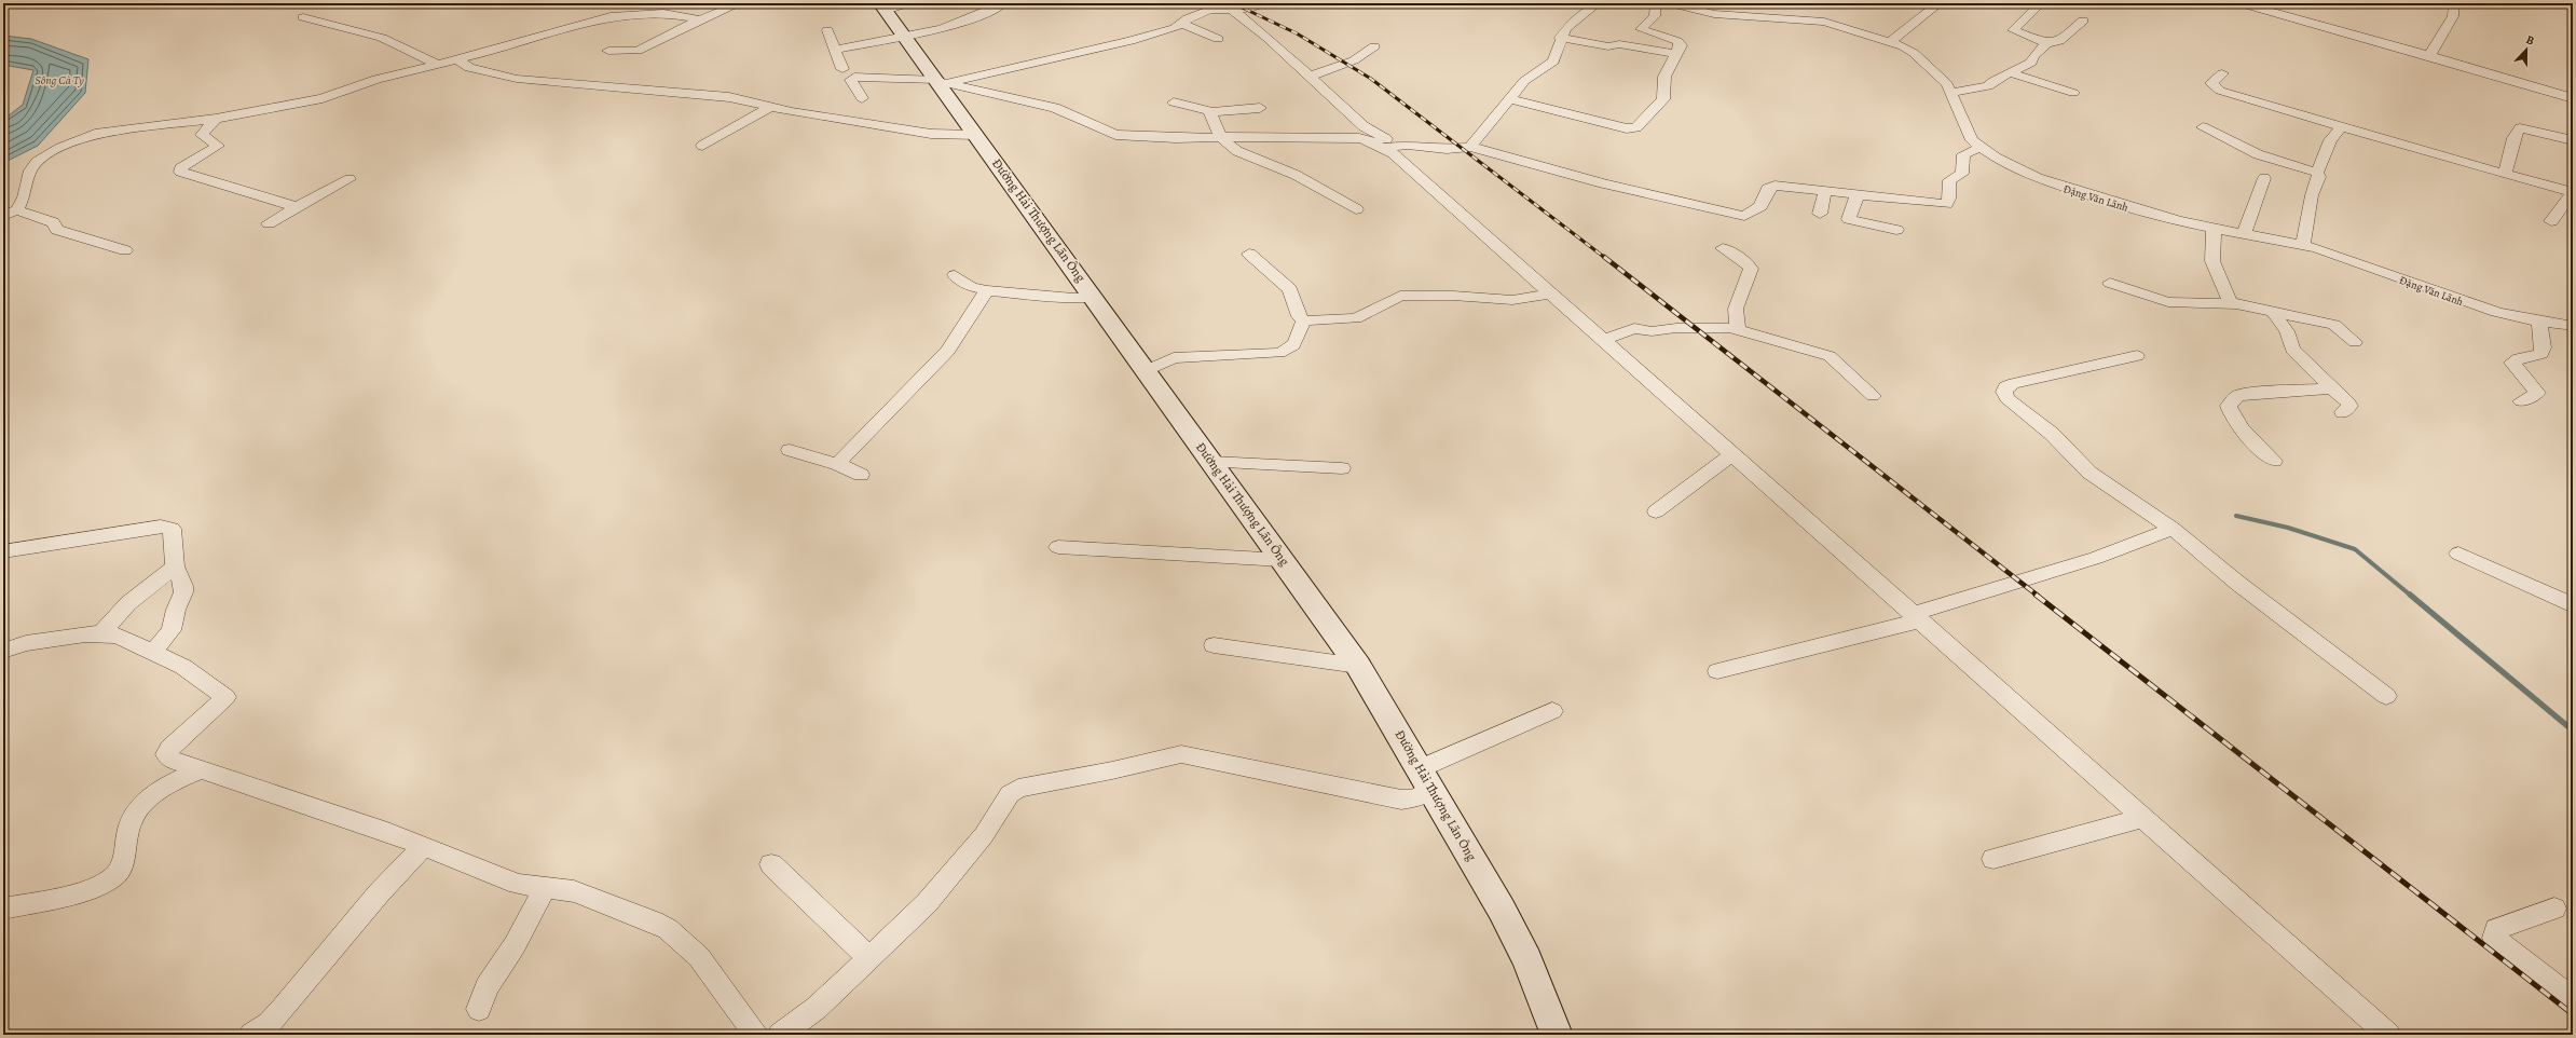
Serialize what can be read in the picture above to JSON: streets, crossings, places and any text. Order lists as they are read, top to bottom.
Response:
{
  "streets": {
    "street": ["Đặng Văn Lãnh", "Đường Hải Thượng Lãn Ông"]
  },
  "water": ["Sông Cà Ty"],
  "north": "top"
}
